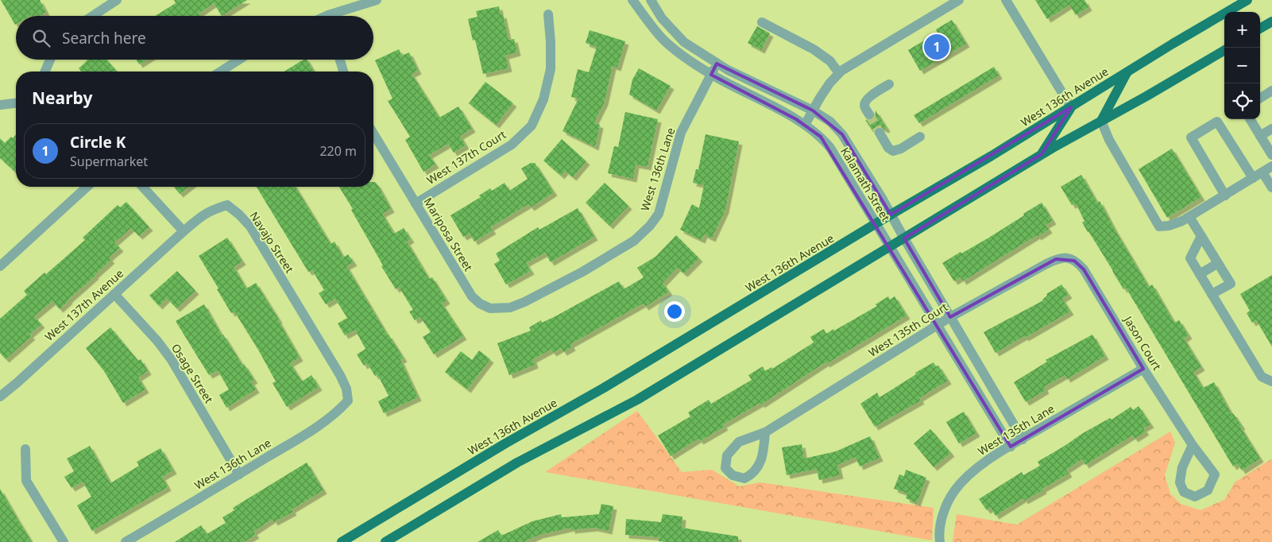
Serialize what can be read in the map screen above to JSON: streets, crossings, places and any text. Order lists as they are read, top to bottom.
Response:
{
  "streets": {
    "main road": ["West 136th Avenue"],
    "street": [
      "West 137th Court",
      "West 136th Lane",
      "Kalamath Street",
      "Mariposa Street",
      "Navajo Street",
      "West 137th Avenue",
      "West 135th Court",
      "Jason Court",
      "Osage Street",
      "West 135th Lane"
    ]
  },
  "crossings": [
    ["West 136th Avenue", "Kalamath Street"],
    ["West 137th Court", "Mariposa Street"],
    ["West 136th Lane", "Kalamath Street"],
    ["West 136th Lane", "Mariposa Street"],
    ["West 136th Lane", "Navajo Street"],
    ["West 136th Lane", "Osage Street"],
    ["Kalamath Street", "West 135th Court"],
    ["Kalamath Street", "West 135th Lane"],
    ["Navajo Street", "West 137th Avenue"],
    ["West 137th Avenue", "Osage Street"],
    ["West 135th Court", "Jason Court"],
    ["Jason Court", "West 135th Lane"]
  ],
  "page": {
    "map_buttons": ["+", "−"],
    "search": "Search here",
    "pins": "1",
    "heading": "Nearby",
    "list": [
      {
        "mark": "1",
        "name": "Circle K",
        "note": "Supermarket",
        "value": "220 m"
      }
    ]
  }
}
